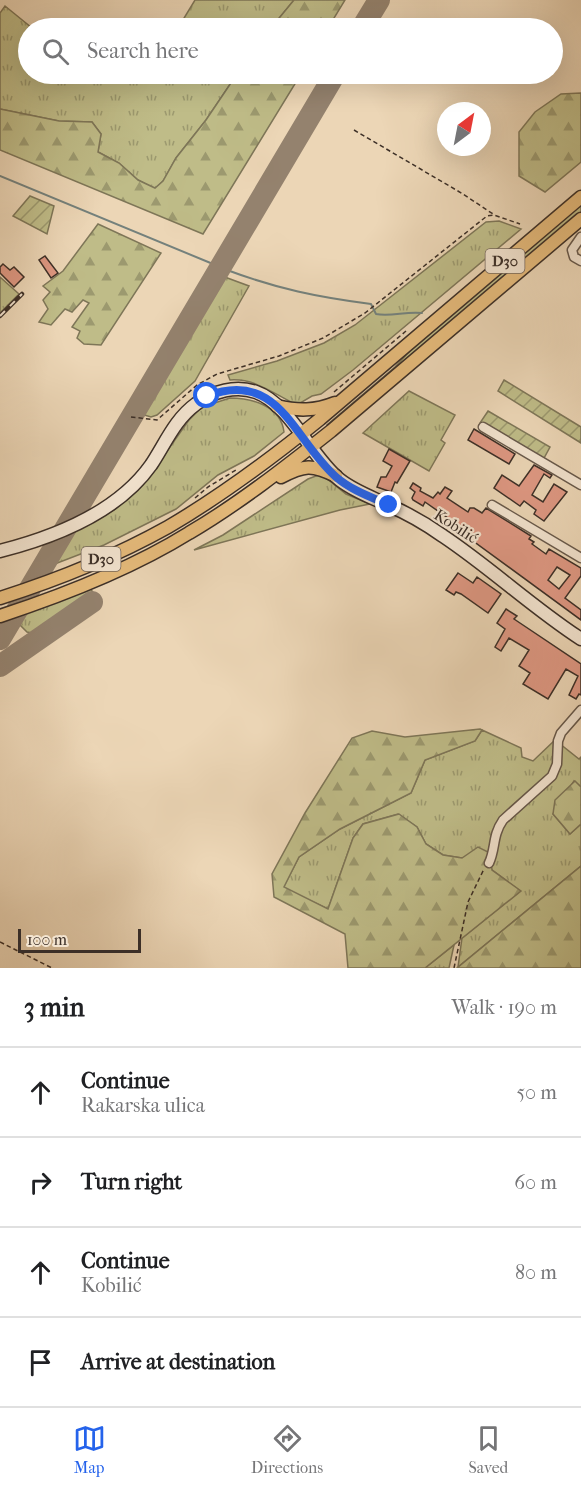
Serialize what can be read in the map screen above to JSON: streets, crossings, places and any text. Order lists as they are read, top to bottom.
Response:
{
  "streets": {
    "main road": ["D30", "Kobilić"]
  },
  "crossings": [
    ["D30", "Kobilić"]
  ],
  "scale_bar": "100 m",
  "north": "top right",
  "page": {
    "search": "Search here",
    "scale": "100 m",
    "heading": ["3 min", "Walk · 190 m"],
    "list": [
      ["Continue", "Rakarska ulica", "50 m"],
      ["Turn right", "60 m"],
      ["Continue", "Kobilić", "80 m"],
      "Arrive at destination"
    ],
    "nav": ["Map", "Directions", "Saved"]
  }
}
